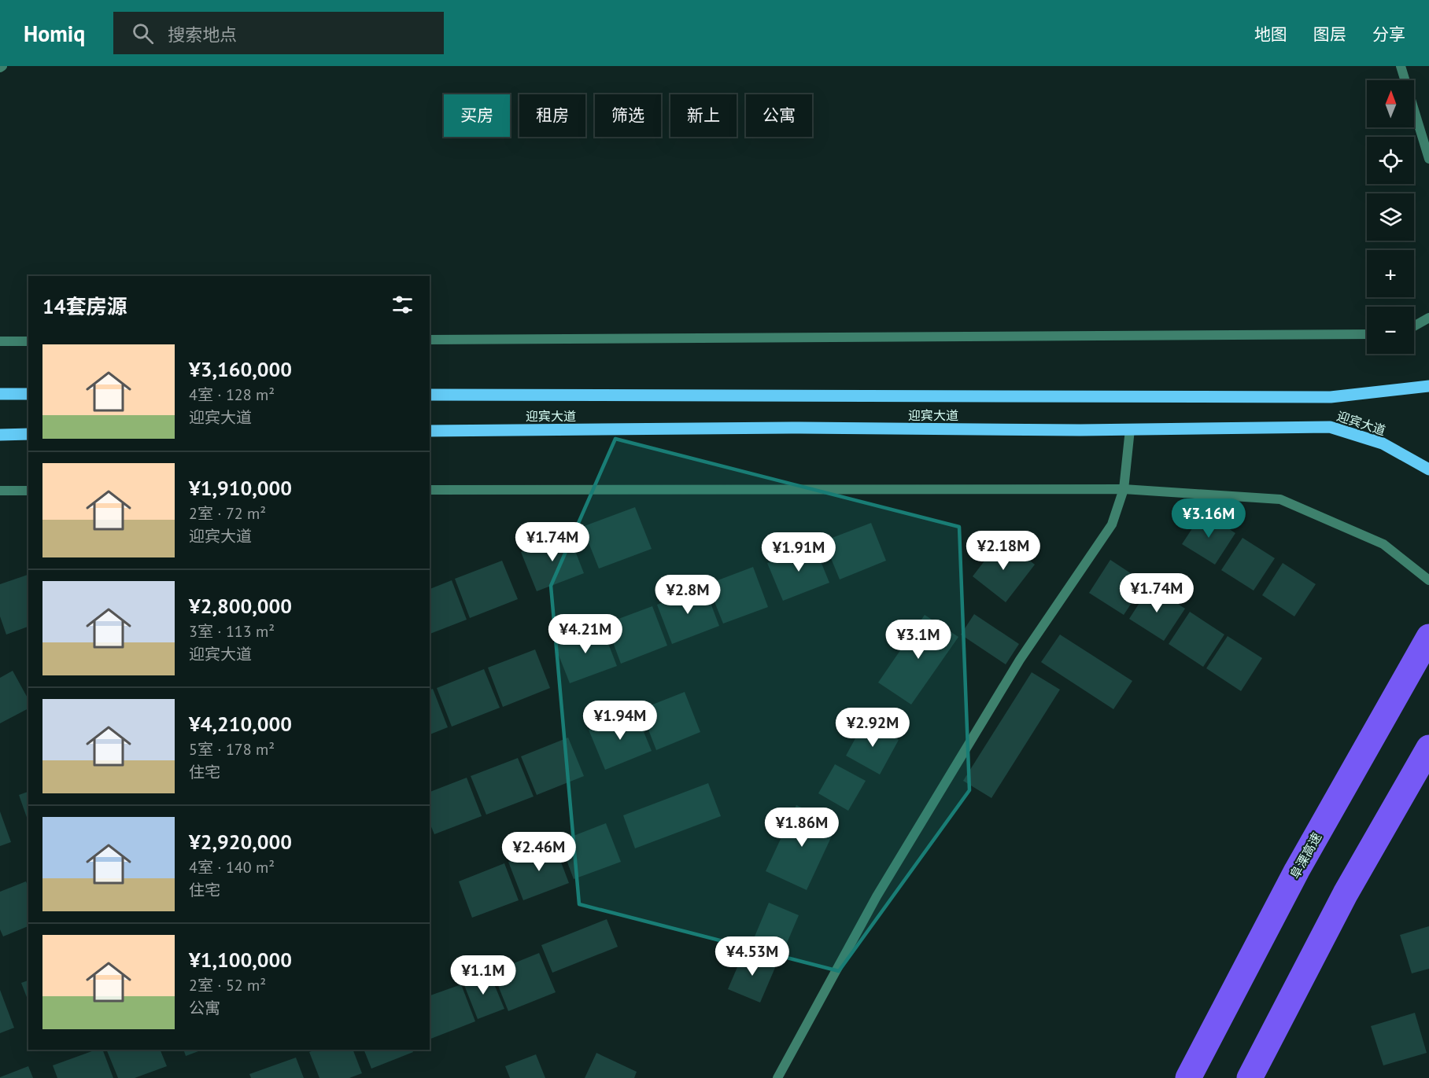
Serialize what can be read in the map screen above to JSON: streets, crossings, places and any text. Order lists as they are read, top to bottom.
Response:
{
  "streets": {
    "highway": ["阜溧高速"],
    "main road": ["迎宾大道"]
  },
  "north": "top",
  "page": {
    "header": "Homiq",
    "search": "搜索地点",
    "nav": ["地图", "图层", "分享"],
    "map_buttons": ["+", "−"],
    "chip": [
      "买房",
      "租房",
      "筛选",
      "新上",
      "公寓"
    ],
    "heading": "14套房源",
    "list": [
      {
        "name": "¥3,160,000",
        "note": "4室 · 128 m² · 迎宾大道"
      },
      {
        "name": "¥1,910,000",
        "note": "2室 · 72 m² · 迎宾大道"
      },
      {
        "name": "¥2,800,000",
        "note": "3室 · 113 m² · 迎宾大道"
      },
      {
        "name": "¥4,210,000",
        "note": "5室 · 178 m² · 住宅"
      },
      {
        "name": "¥2,920,000",
        "note": "4室 · 140 m² · 住宅"
      },
      {
        "name": "¥1,100,000",
        "note": "2室 · 52 m² · 公寓"
      }
    ],
    "price": [
      "¥3.16M",
      "¥1.74M",
      "¥2.18M",
      "¥1.91M",
      "¥1.74M",
      "¥2.8M",
      "¥4.21M",
      "¥3.1M",
      "¥1.94M",
      "¥2.92M",
      "¥1.86M",
      "¥2.46M",
      "¥4.53M",
      "¥1.1M"
    ]
  }
}
